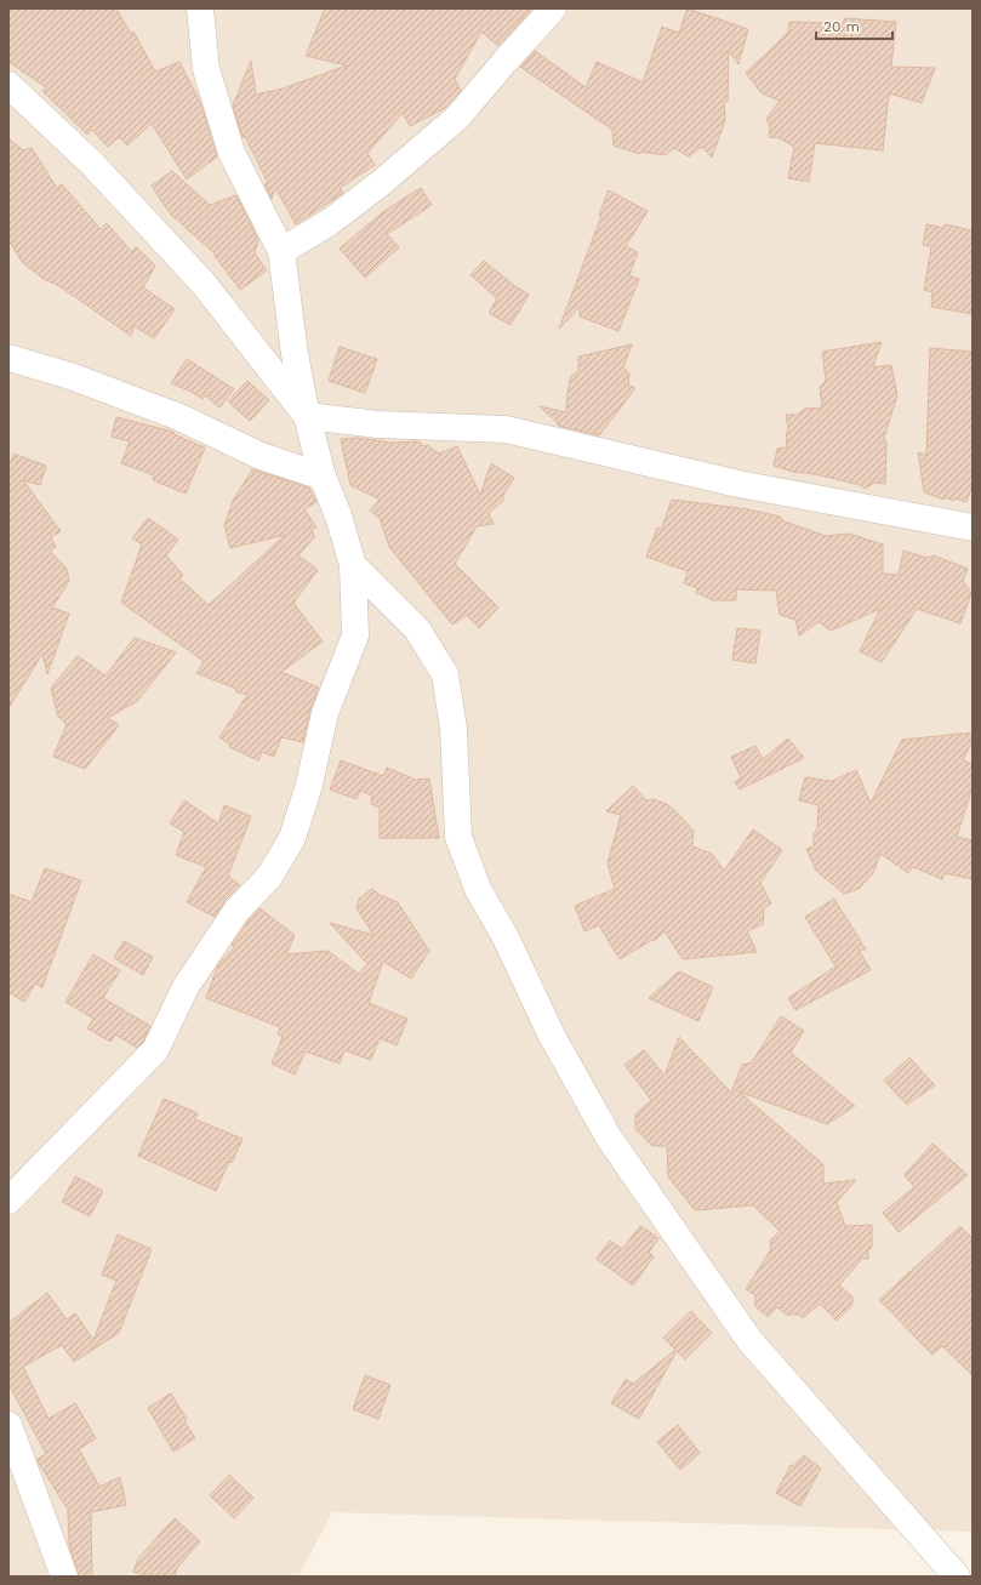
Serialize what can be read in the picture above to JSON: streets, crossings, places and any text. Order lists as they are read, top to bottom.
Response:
{
  "scale_bar": "20 m"
}
